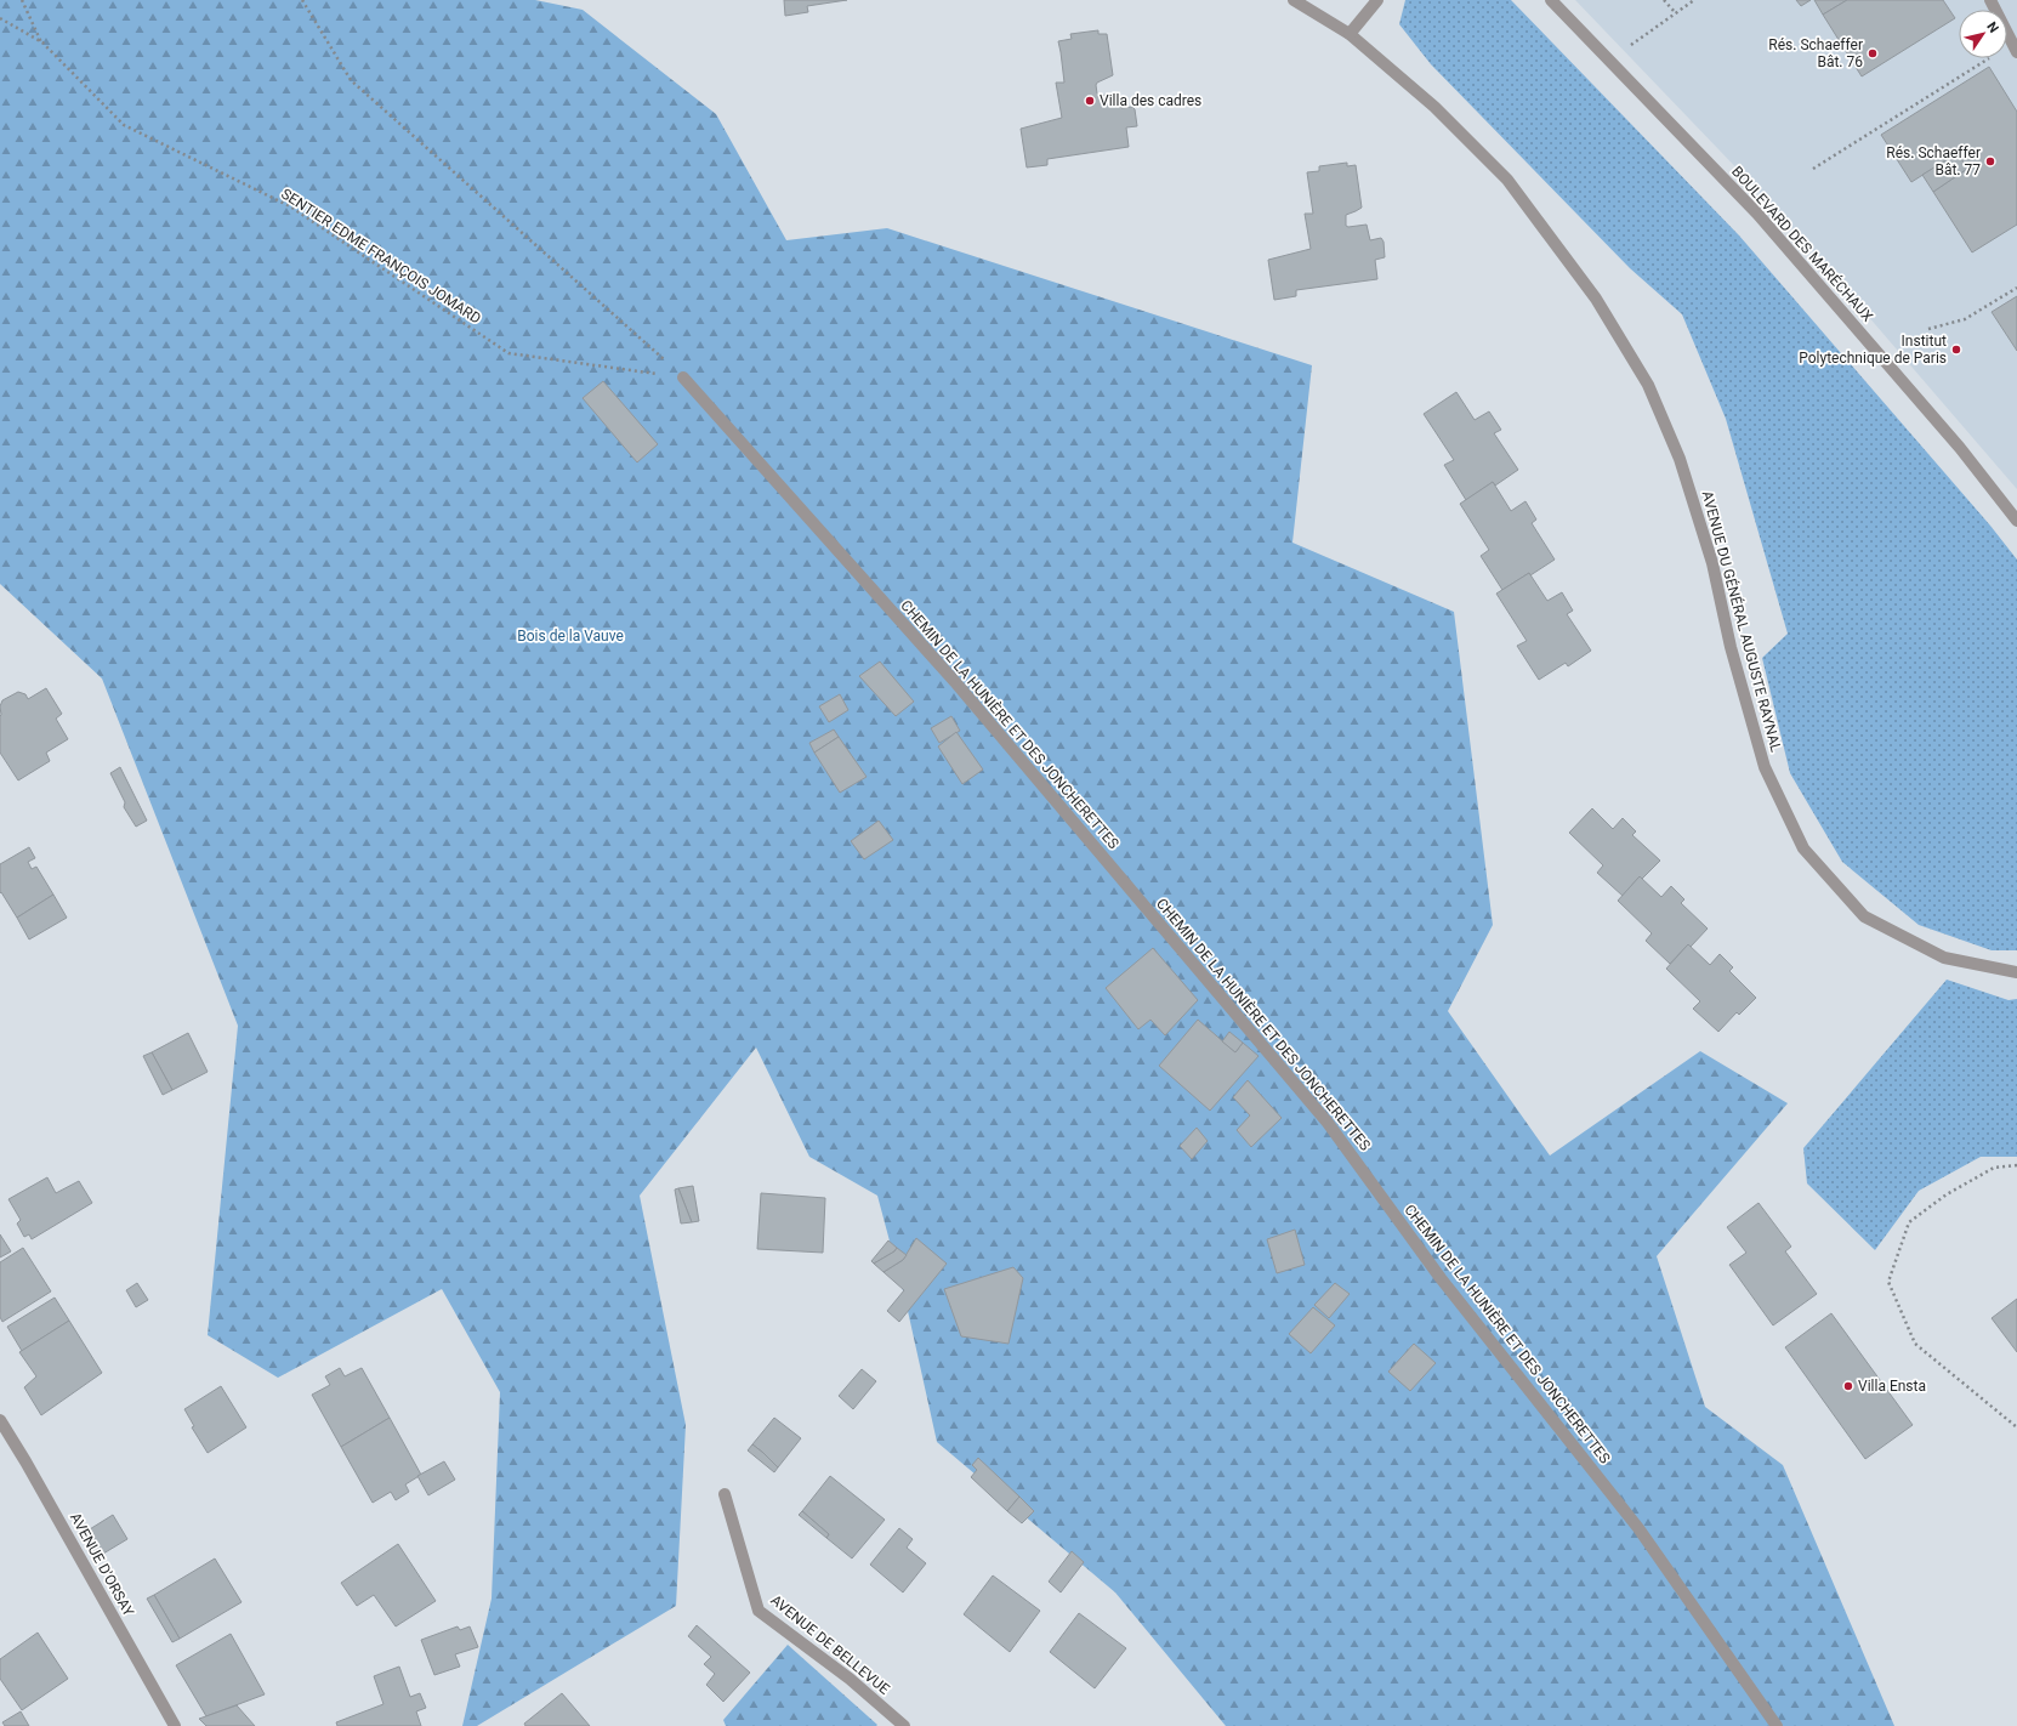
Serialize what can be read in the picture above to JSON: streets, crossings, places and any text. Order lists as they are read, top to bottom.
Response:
{
  "streets": {
    "street": [
      "BOULEVARD DES MARÉCHAUX",
      "AVENUE DU GÉNÉRAL AUGUSTE RAYNAL",
      "CHEMIN DE LA HUNIÈRE ET DES JONCHERETTES",
      "AVENUE D'ORSAY",
      "AVENUE DE BELLEVUE"
    ],
    "path": ["SENTIER EDME FRANÇOIS JOMARD"]
  },
  "crossings": [
    ["SENTIER EDME FRANÇOIS JOMARD", "CHEMIN DE LA HUNIÈRE ET DES JONCHERETTES"]
  ],
  "parks": ["Bois de la Vauve"],
  "places": [
    "Rés. Schaeffer Bât. 76",
    "Villa des cadres",
    "Rés. Schaeffer Bât. 77",
    "Institut Polytechnique de Paris",
    "Villa Ensta"
  ],
  "north": "top right"
}
